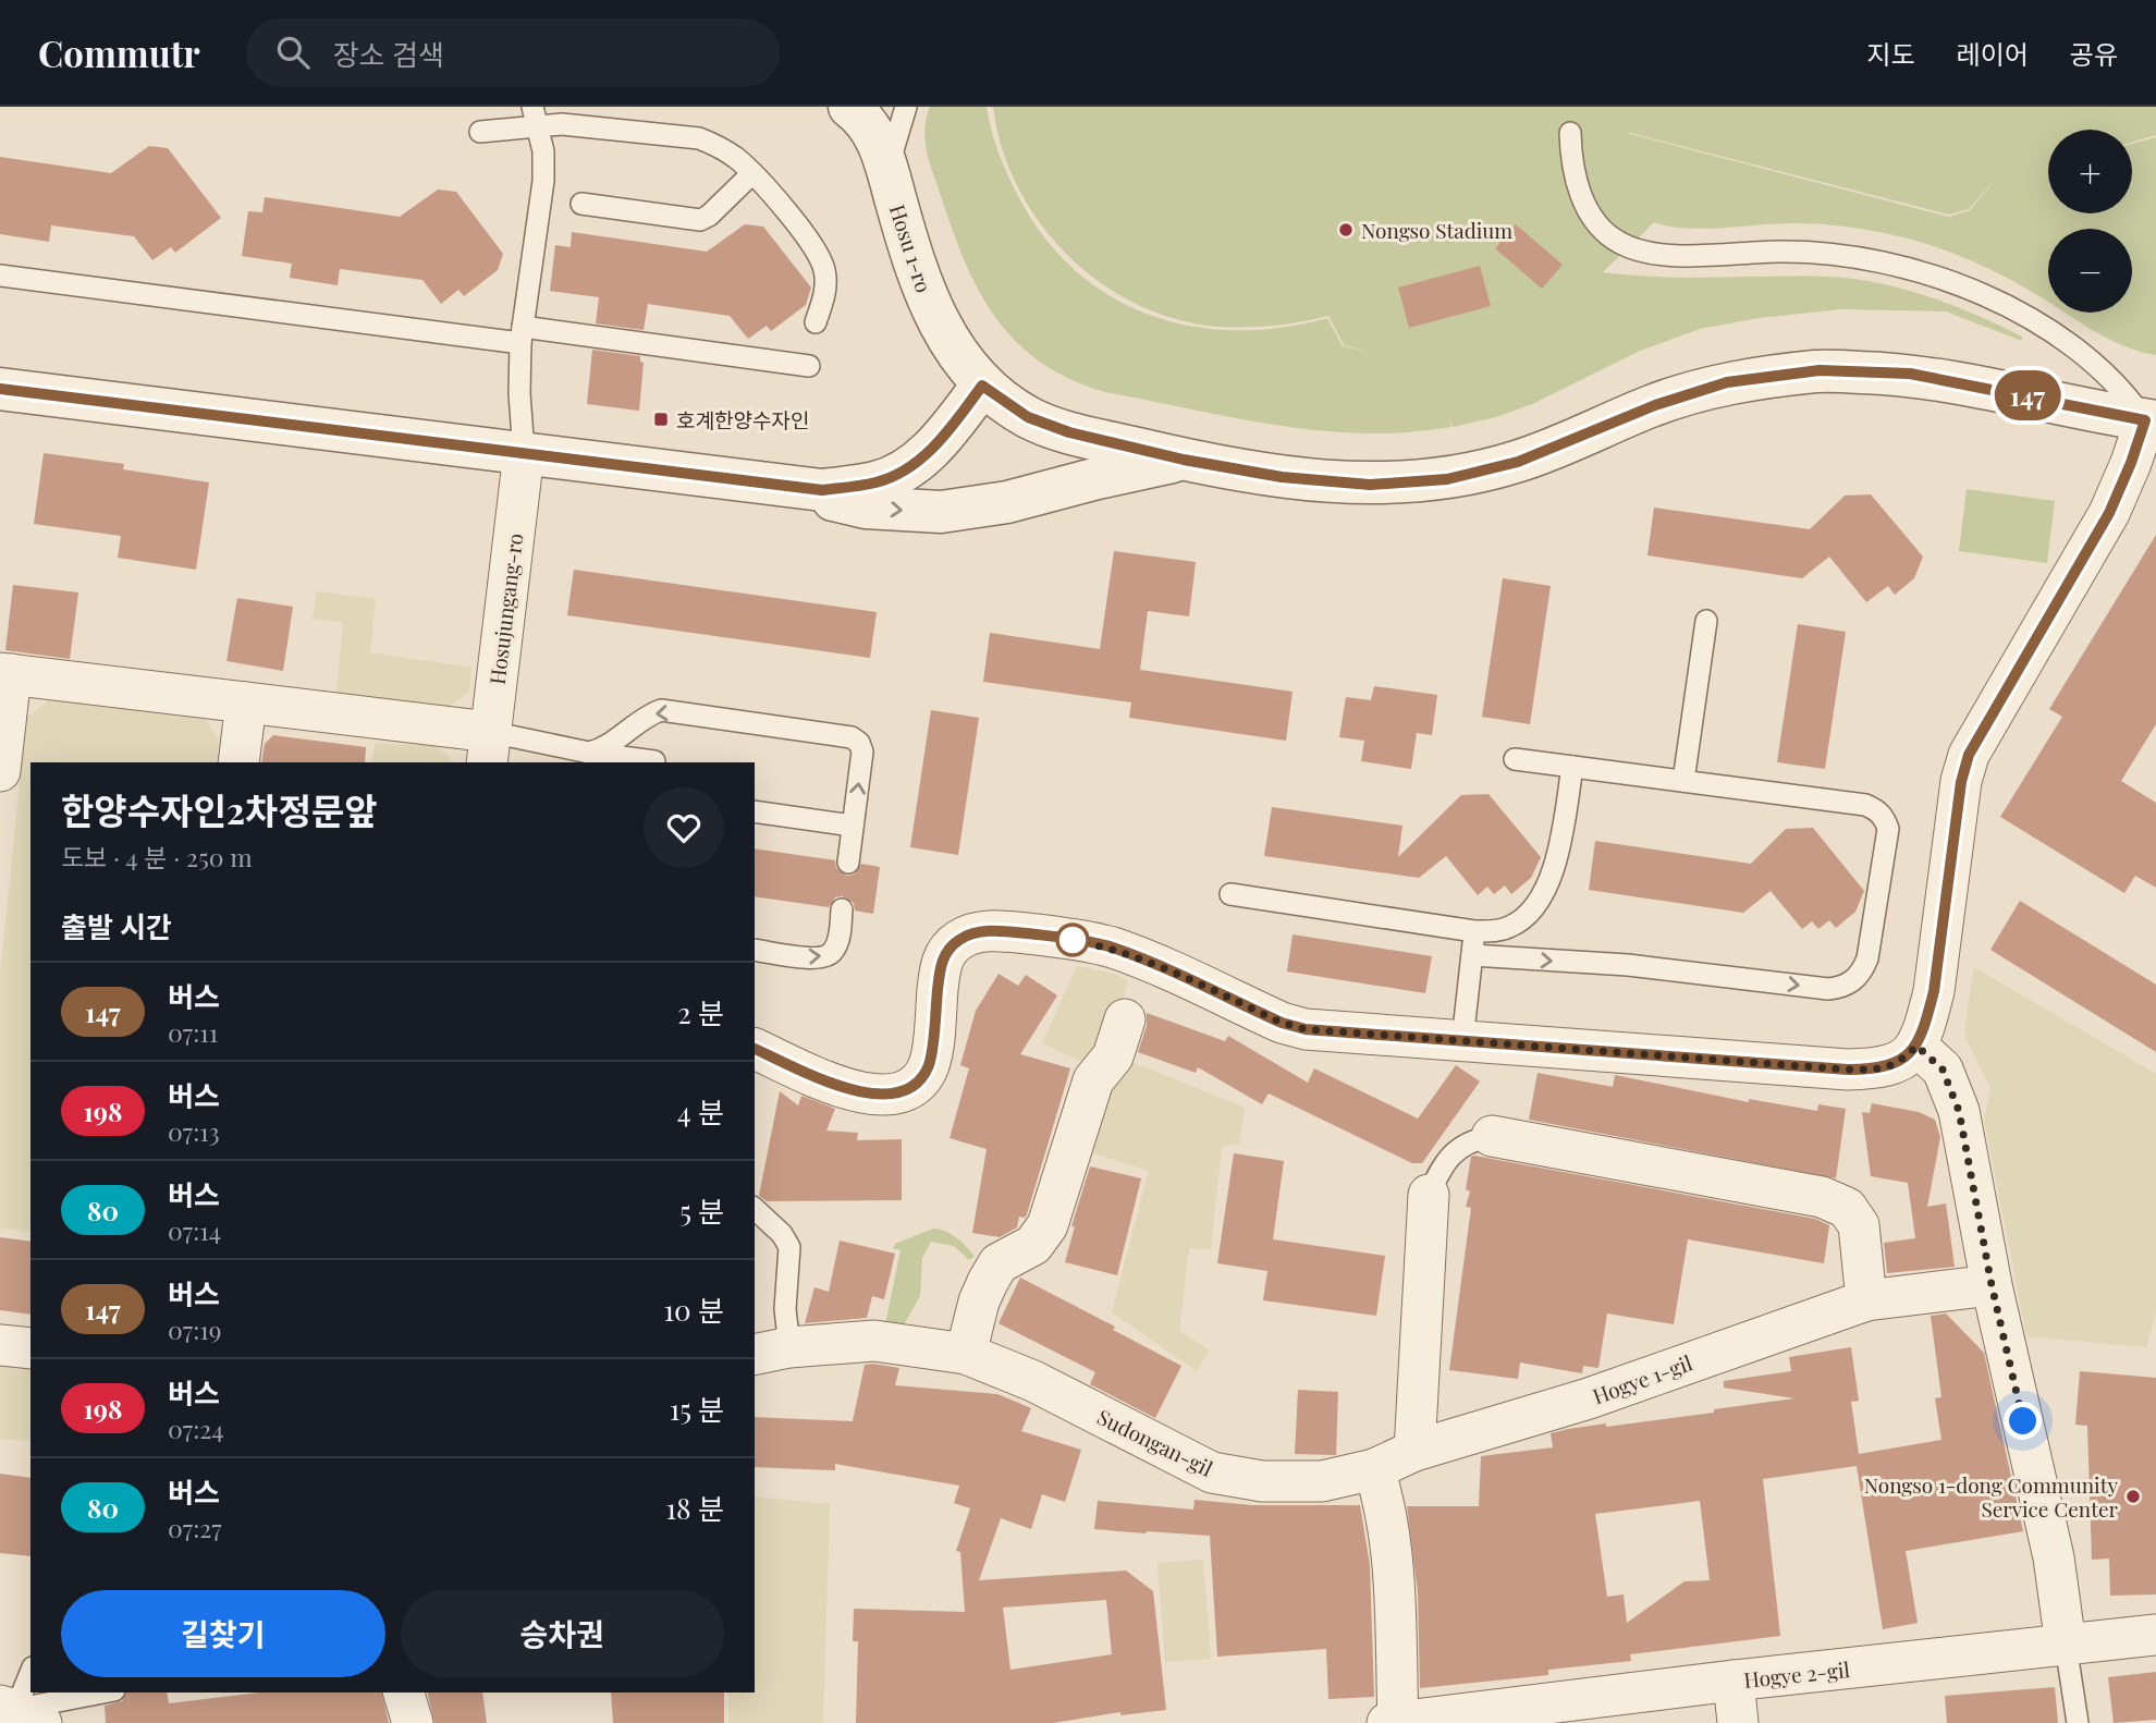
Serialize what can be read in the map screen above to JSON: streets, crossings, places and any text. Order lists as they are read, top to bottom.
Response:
{
  "streets": {
    "street": [
      "Hosu 1-ro",
      "Hosujungang-ro",
      "Hogye 1-gil",
      "Sudongan-gil",
      "Hogye 2-gil"
    ]
  },
  "crossings": [
    ["Hogye 1-gil", "Sudongan-gil"]
  ],
  "places": {
    "other": ["Nongso Stadium", "Nongso 1-dong Community Service Center"],
    "transit": ["호계한양수자인"]
  },
  "lines": ["bus line 147"],
  "page": {
    "header": "Commutr",
    "search": "장소 검색",
    "nav": ["지도", "레이어", "공유"],
    "on_map": "147",
    "map_buttons": ["+", "−"],
    "heading": [
      ["한양수자인2차정문앞", "도보 · 4 분 · 250 m"],
      "출발 시간"
    ],
    "list": [
      {
        "mark": "147",
        "name": "버스",
        "note": "07:11",
        "value": "2 분"
      },
      {
        "mark": "198",
        "name": "버스",
        "note": "07:13",
        "value": "4 분"
      },
      {
        "mark": "80",
        "name": "버스",
        "note": "07:14",
        "value": "5 분"
      },
      {
        "mark": "147",
        "name": "버스",
        "note": "07:19",
        "value": "10 분"
      },
      {
        "mark": "198",
        "name": "버스",
        "note": "07:24",
        "value": "15 분"
      },
      {
        "mark": "80",
        "name": "버스",
        "note": "07:27",
        "value": "18 분"
      }
    ],
    "buttons": ["길찾기", "승차권"]
  }
}
